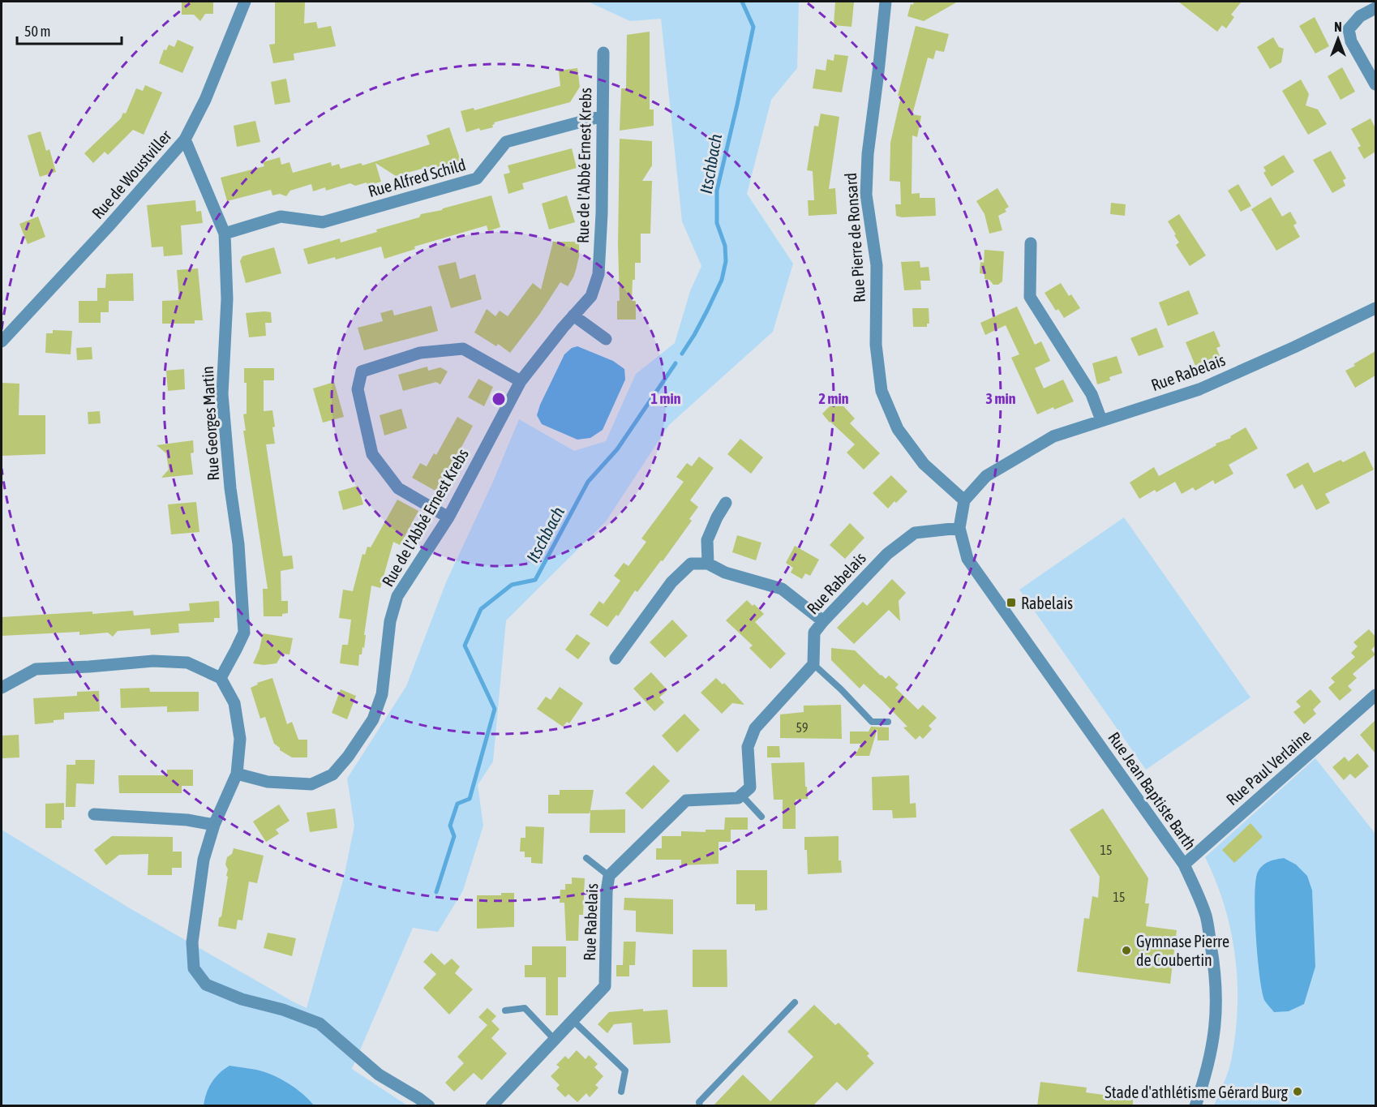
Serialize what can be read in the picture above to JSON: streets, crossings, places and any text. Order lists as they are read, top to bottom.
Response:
{
  "streets": {
    "street": [
      "Rue de l'Abbé Ernest Krebs",
      "Rue de Woustviller",
      "Rue Alfred Schild",
      "Rue Pierre de Ronsard",
      "Rue Rabelais",
      "Rue Georges Martin",
      "Rue Paul Verlaine",
      "Rue Jean Baptiste Barth"
    ]
  },
  "crossings": [
    ["Rue de l'Abbé Ernest Krebs", "Rue Alfred Schild"],
    ["Rue de Woustviller", "Rue Georges Martin"],
    ["Rue Alfred Schild", "Rue Georges Martin"],
    ["Rue Pierre de Ronsard", "Rue Rabelais"],
    ["Rue Rabelais", "Rue Jean Baptiste Barth"],
    ["Rue Paul Verlaine", "Rue Jean Baptiste Barth"]
  ],
  "water": ["Itschbach"],
  "places": {
    "transit": ["Rabelais"],
    "other": ["Gymnase Pierre de Coubertin", "Stade d'athlétisme Gérard Burg"]
  },
  "house_numbers": ["59", "15", "15"],
  "scale_bar": "50 m",
  "north": "top",
  "rings": ["1 min", "2 min", "3 min"]
}
